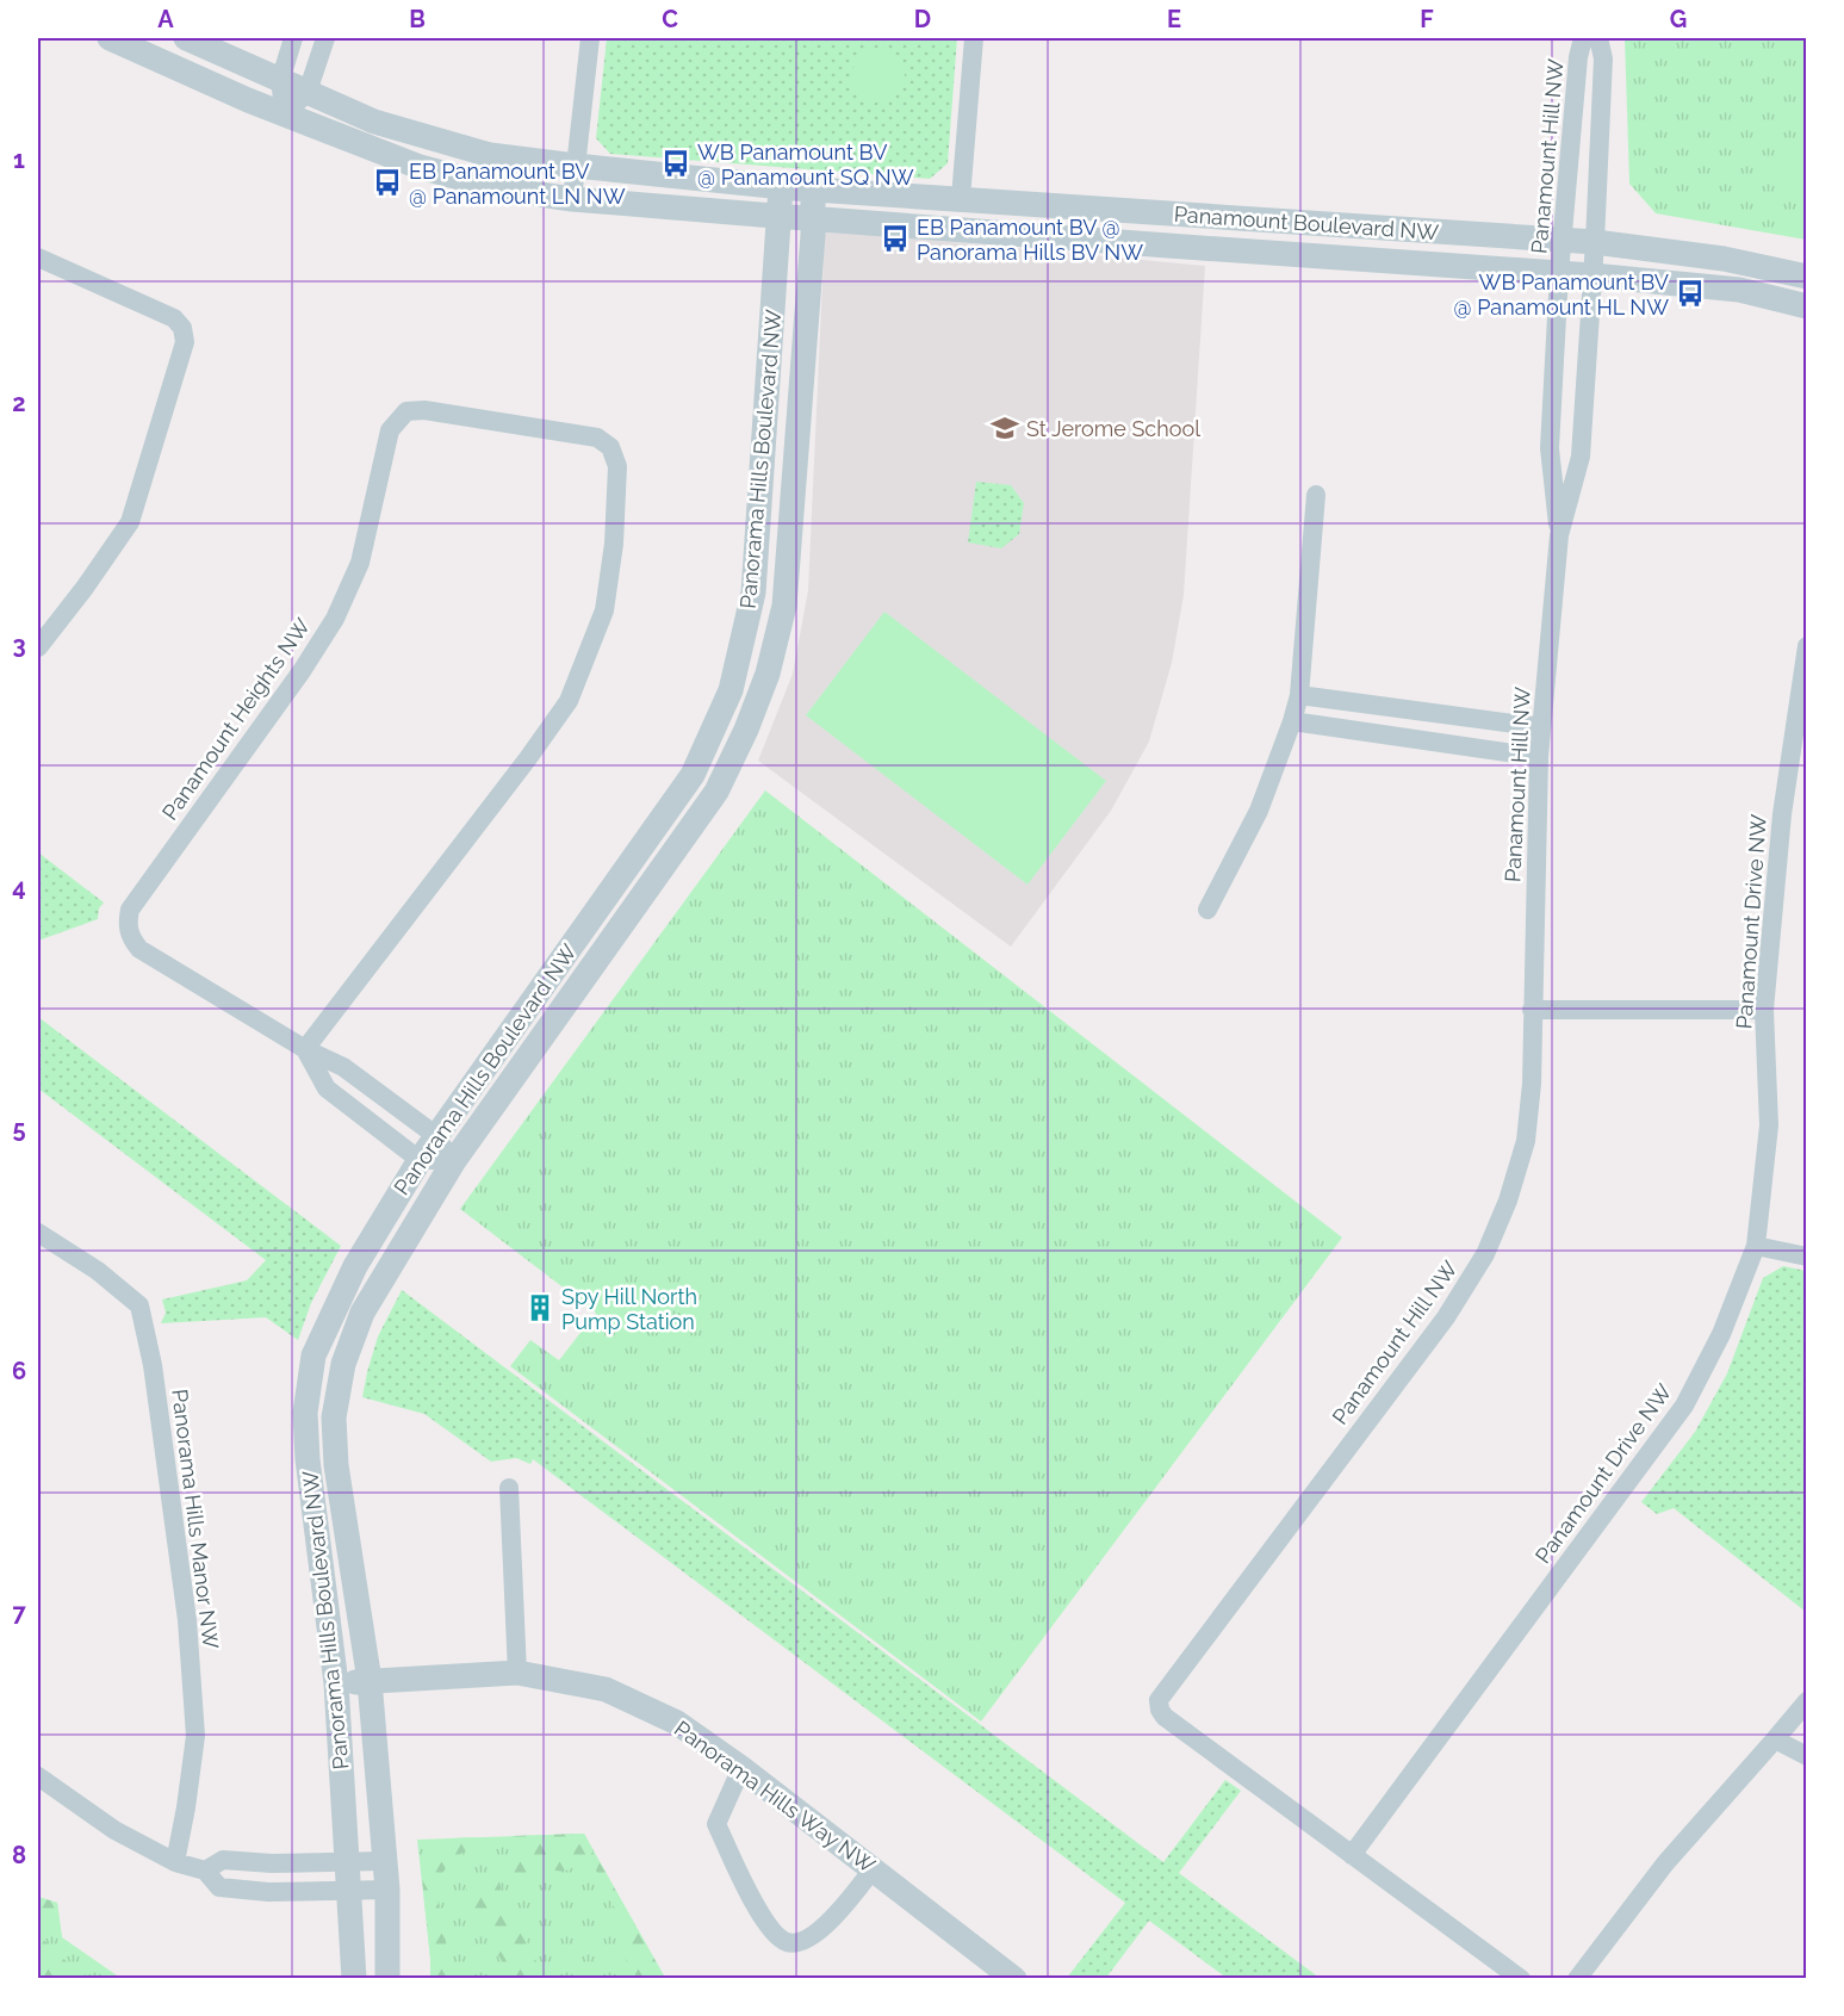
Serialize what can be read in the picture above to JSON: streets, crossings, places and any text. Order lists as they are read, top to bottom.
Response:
{
  "streets": {
    "street": [
      "Panamount Hill NW",
      "Panamount Boulevard NW",
      "Panorama Hills Boulevard NW",
      "Panamount Heights NW",
      "Panamount Drive NW",
      "Panorama Hills Manor NW",
      "Panorama Hills Way NW"
    ]
  },
  "crossings": [
    ["Panamount Hill NW", "Panamount Boulevard NW"],
    ["Panamount Hill NW", "Panamount Drive NW"],
    ["Panamount Boulevard NW", "Panorama Hills Boulevard NW"],
    ["Panorama Hills Boulevard NW", "Panamount Heights NW"],
    ["Panorama Hills Boulevard NW", "Panorama Hills Way NW"]
  ],
  "places": {
    "bus stop": [
      "WB Panamount BV @ Panamount SQ NW",
      "EB Panamount BV @ Panamount LN NW",
      "EB Panamount BV @ Panorama Hills BV NW",
      "WB Panamount BV @ Panamount HL NW"
    ],
    "school or university": ["St Jerome School"],
    "building": ["Spy Hill North Pump Station"]
  },
  "grid": {
    "columns": [
      "A",
      "B",
      "C",
      "D",
      "E",
      "F",
      "G"
    ],
    "rows": [
      "1",
      "2",
      "3",
      "4",
      "5",
      "6",
      "7",
      "8"
    ]
  }
}
